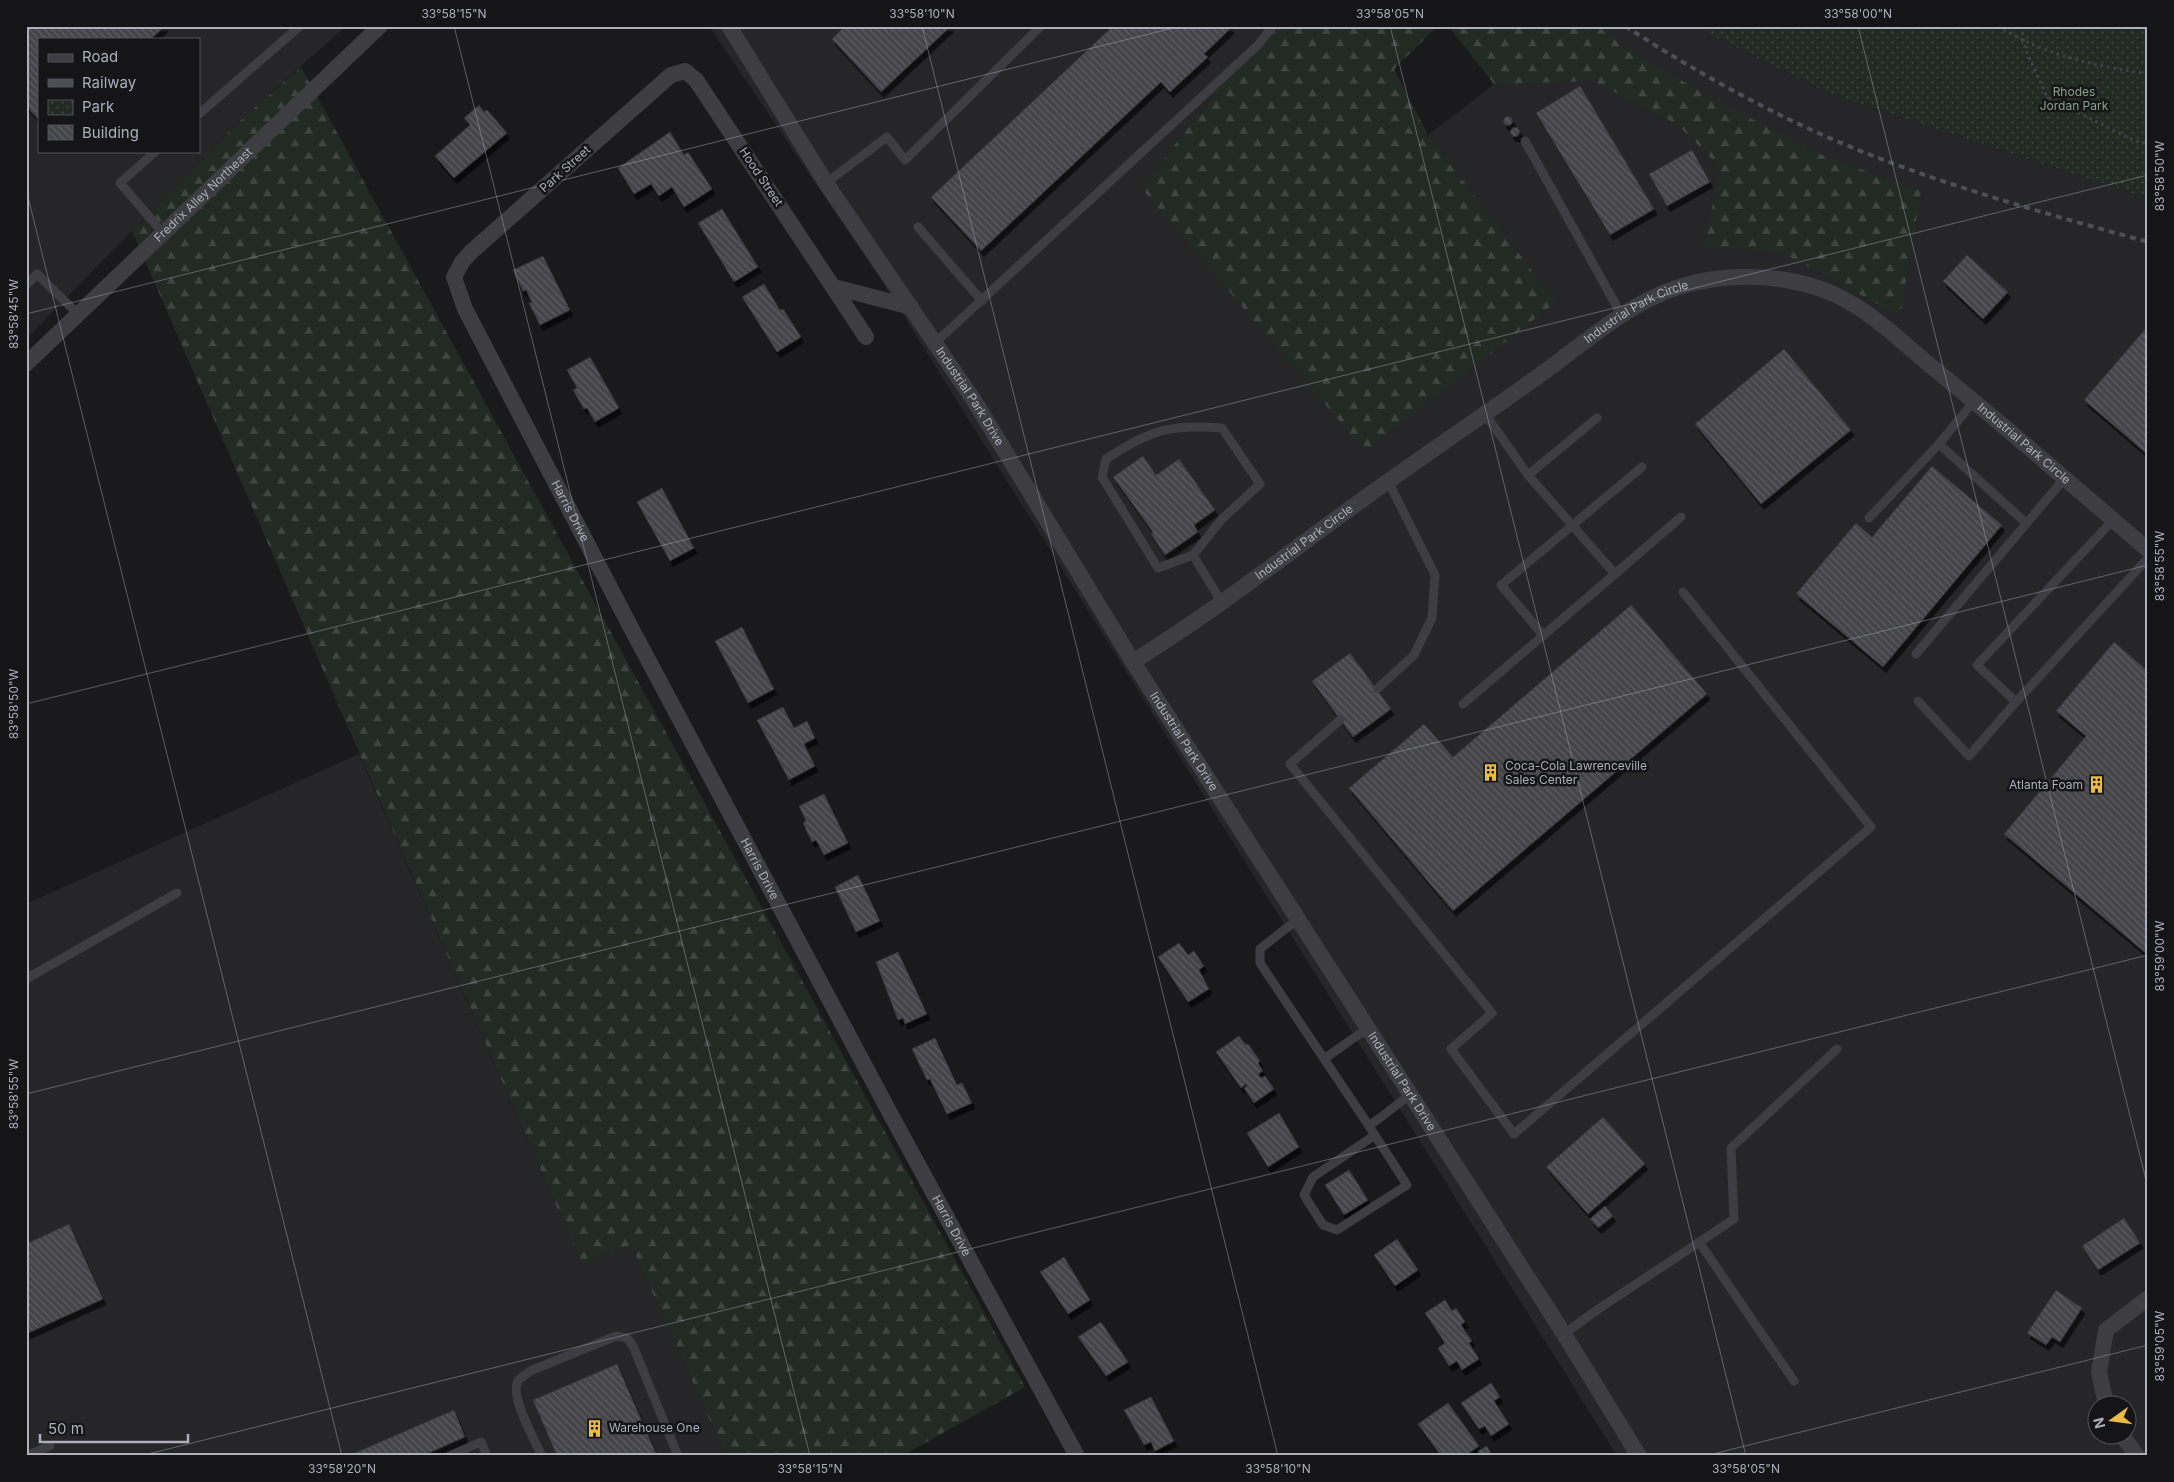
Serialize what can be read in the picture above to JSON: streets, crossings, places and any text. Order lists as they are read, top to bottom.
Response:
{
  "streets": {
    "street": [
      "Park Street",
      "Hood Street",
      "Fredrix Alley Northeast",
      "Industrial Park Circle",
      "Industrial Park Drive",
      "Harris Drive"
    ]
  },
  "crossings": [
    ["Park Street", "Hood Street"],
    ["Park Street", "Harris Drive"],
    ["Industrial Park Circle", "Industrial Park Drive"]
  ],
  "parks": ["Rhodes Jordan Park"],
  "places": {
    "building": ["Coca-Cola Lawrenceville Sales Center", "Atlanta Foam", "Warehouse One"]
  },
  "legend": [
    "Road",
    "Railway",
    "Park",
    "Building"
  ],
  "scale_bar": "50 m",
  "north": "left",
  "coordinates": [
    "33°58'15\"N",
    "33°58'10\"N",
    "33°58'05\"N",
    "33°58'00\"N",
    "83°58'50\"W",
    "83°58'45\"W",
    "83°58'55\"W",
    "83°59'00\"W",
    "83°59'05\"W",
    "33°58'20\"N"
  ]
}
